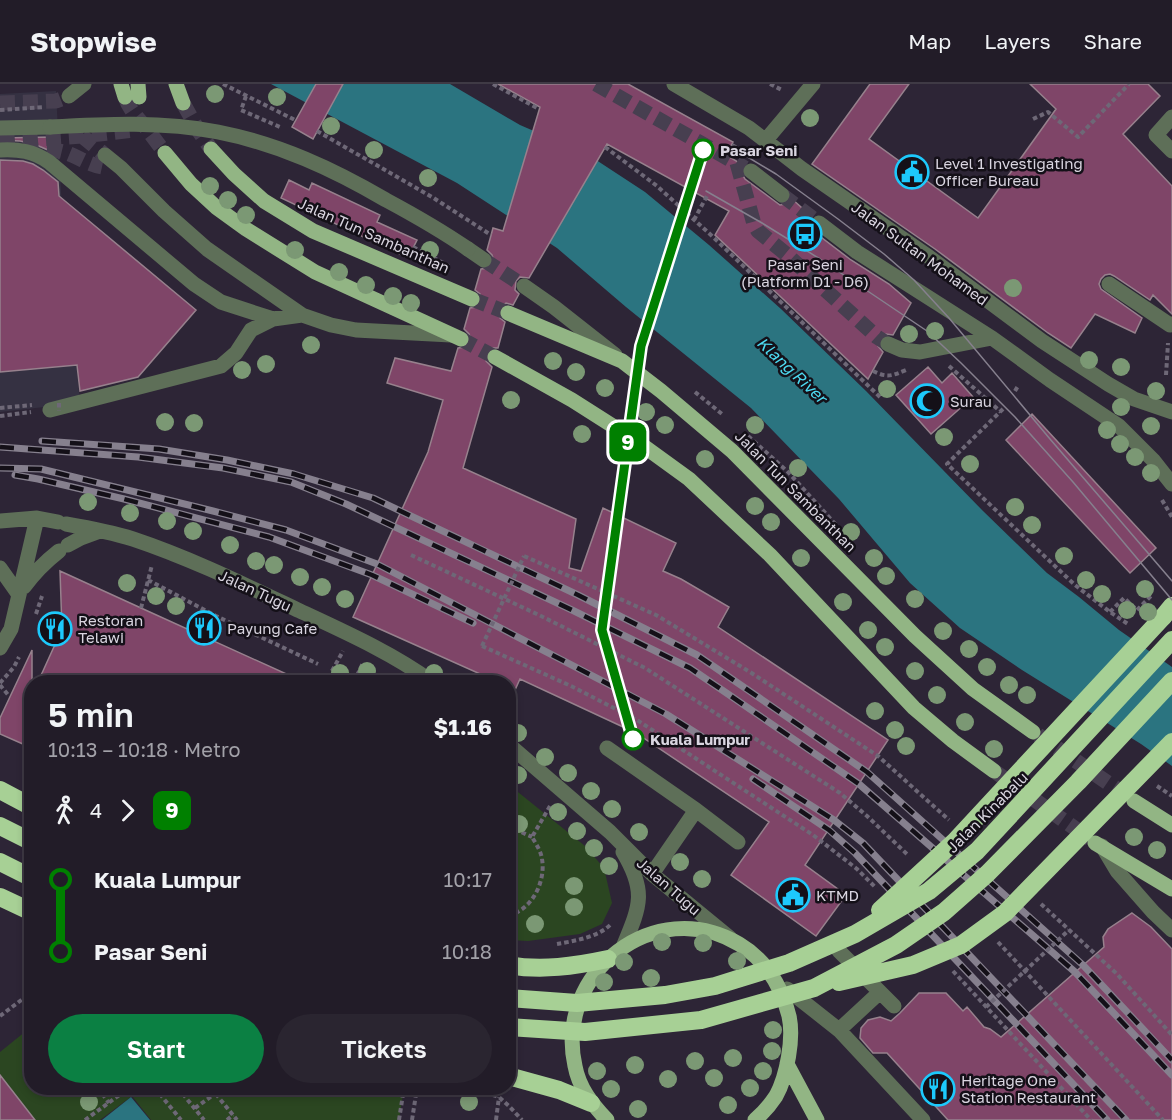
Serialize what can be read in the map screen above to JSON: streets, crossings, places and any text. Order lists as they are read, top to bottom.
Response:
{
  "streets": {
    "highway": ["Jalan Kinabalu"],
    "main road": ["Jalan Tun Sambanthan"],
    "street": ["Jalan Sultan Mohamed", "Jalan Tugu"]
  },
  "water": ["Klang River"],
  "places": {
    "other": ["Pasar Seni", "Kuala Lumpur"],
    "public building": ["Level 1 Investigating Officer Bureau", "KTMD"],
    "bus stop": ["Pasar Seni (Platform D1 - D6)"],
    "mosque": ["Surau"],
    "restaurant": ["Payung Cafe", "Restoran Telawi", "Heritage One Station Restaurant"]
  },
  "lines": ["metro line 9"],
  "page": {
    "header": "Stopwise",
    "nav": ["Map", "Layers", "Share"],
    "on_map": "9",
    "heading": ["5 min", "10:13 – 10:18 · Metro", "$1.16"],
    "legs": ["4", "9"],
    "list": [
      {
        "name": "Kuala Lumpur",
        "value": "10:17"
      },
      {
        "name": "Pasar Seni",
        "value": "10:18"
      }
    ],
    "buttons": ["Start", "Tickets"]
  }
}
